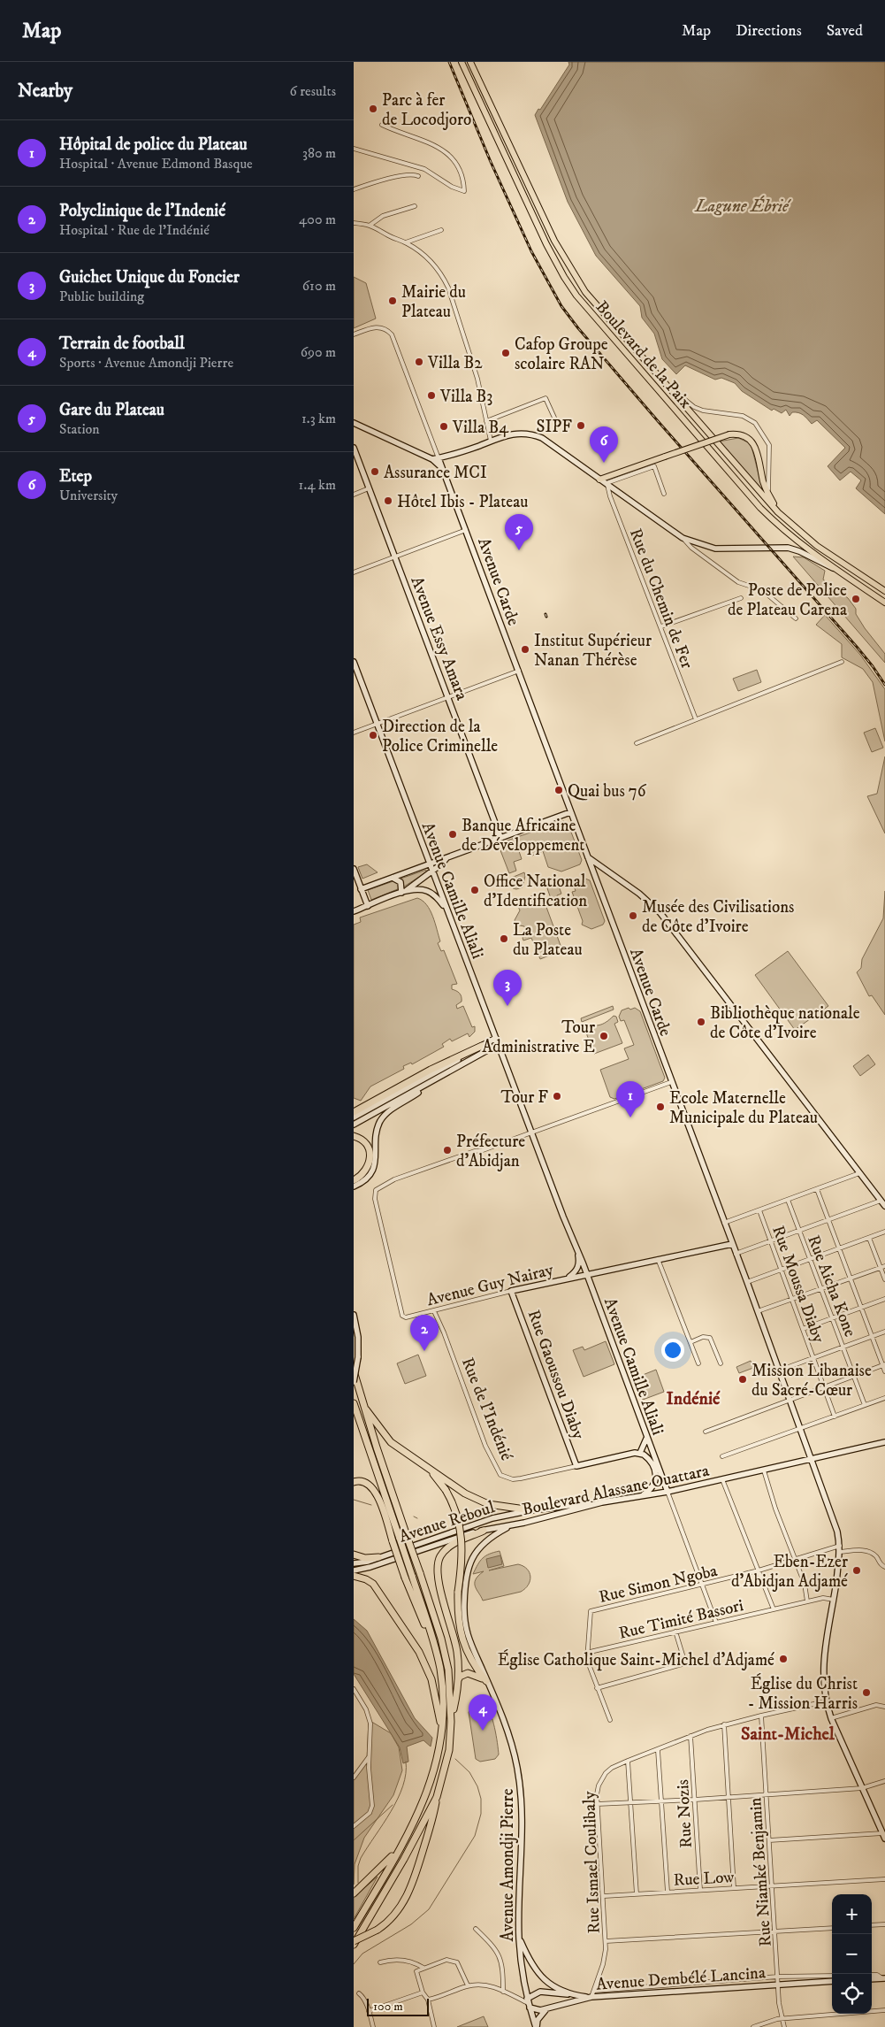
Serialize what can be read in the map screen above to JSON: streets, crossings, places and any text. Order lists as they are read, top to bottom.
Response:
{
  "streets": {
    "main road": [
      "Boulevard de la Paix",
      "Avenue Carde",
      "Avenue Essy Amara",
      "Avenue Camille Aliali",
      "Avenue Guy Nairay",
      "Rue Gaoussou Diaby",
      "Rue de l'Indénié",
      "Boulevard Alassane Ouattara",
      "Avenue Reboul",
      "Avenue Amondji Pierre",
      "Avenue Dembélé Lancina"
    ],
    "street": [
      "Rue du Chemin de Fer",
      "Rue Moussa Diaby",
      "Rue Aicha Kone",
      "Rue Simon Ngoba",
      "Rue Timité Bassori",
      "Rue Nozis",
      "Rue Ismael Coulibaly",
      "Rue Niamké Benjamin",
      "Rue Low"
    ]
  },
  "crossings": [
    ["Avenue Carde", "Avenue Guy Nairay"],
    ["Avenue Carde", "Boulevard Alassane Ouattara"],
    ["Avenue Carde", "Rue Simon Ngoba"],
    ["Avenue Carde", "Rue Timité Bassori"],
    ["Avenue Carde", "Rue Ismael Coulibaly"],
    ["Avenue Camille Aliali", "Avenue Guy Nairay"],
    ["Avenue Camille Aliali", "Boulevard Alassane Ouattara"],
    ["Avenue Guy Nairay", "Rue Gaoussou Diaby"],
    ["Avenue Guy Nairay", "Rue de l'Indénié"],
    ["Rue Gaoussou Diaby", "Rue de l'Indénié"],
    ["Boulevard Alassane Ouattara", "Avenue Reboul"],
    ["Boulevard Alassane Ouattara", "Avenue Amondji Pierre"],
    ["Rue Simon Ngoba", "Rue Timité Bassori"],
    ["Rue Nozis", "Rue Ismael Coulibaly"],
    ["Rue Nozis", "Rue Low"],
    ["Rue Ismael Coulibaly", "Rue Niamké Benjamin"],
    ["Rue Ismael Coulibaly", "Rue Low"],
    ["Rue Ismael Coulibaly", "Avenue Dembélé Lancina"],
    ["Avenue Amondji Pierre", "Avenue Dembélé Lancina"],
    ["Rue Niamké Benjamin", "Rue Low"],
    ["Rue Niamké Benjamin", "Avenue Dembélé Lancina"]
  ],
  "districts": ["Indénié", "Saint-Michel"],
  "water": ["Lagune Ébrié"],
  "places": [
    "Parc à fer de Locodjoro",
    "Mairie du Plateau",
    "Cafop Groupe scolaire RAN",
    "Villa B2",
    "Villa B3",
    "SIPF",
    "Villa B4",
    "Assurance MCI",
    "Hôtel Ibis - Plateau",
    "Poste de Police de Plateau Carena",
    "Institut Supérieur Nanan Thérèse",
    "Direction de la Police Criminelle",
    "Quai bus 76",
    "Banque Africaine de Développement",
    "Office National d'Identification",
    "Musée des Civilisations de Côte d’Ivoire",
    "La Poste du Plateau",
    "Bibliothèque nationale de Côte d'Ivoire",
    "Tour Administrative E",
    "Tour F",
    "Ecole Maternelle Municipale du Plateau",
    "Préfecture d'Abidjan",
    "Mission Libanaise du Sacré-Cœur",
    "Eben-Ezer d'Abidjan Adjamé",
    "Église Catholique Saint-Michel d'Adjamé",
    "Église du Christ - Mission Harris"
  ],
  "scale_bar": "100 m",
  "page": {
    "header": "Map",
    "nav": ["Map", "Directions", "Saved"],
    "heading": ["Nearby", "6 results"],
    "list": [
      {
        "mark": "1",
        "name": "Hôpital de police du Plateau",
        "note": "Hospital · Avenue Edmond Basque",
        "value": "380 m"
      },
      {
        "mark": "2",
        "name": "Polyclinique de l'Indenié",
        "note": "Hospital · Rue de l'Indénié",
        "value": "400 m"
      },
      {
        "mark": "3",
        "name": "Guichet Unique du Foncier",
        "note": "Public building",
        "value": "610 m"
      },
      {
        "mark": "4",
        "name": "Terrain de football",
        "note": "Sports · Avenue Amondji Pierre",
        "value": "690 m"
      },
      {
        "mark": "5",
        "name": "Gare du Plateau",
        "note": "Station",
        "value": "1.3 km"
      },
      {
        "mark": "6",
        "name": "Etep",
        "note": "University",
        "value": "1.4 km"
      }
    ],
    "pins": [
      "6",
      "5",
      "3",
      "1",
      "2",
      "4"
    ],
    "map_buttons": ["+", "−"],
    "scale": "100 m"
  }
}
